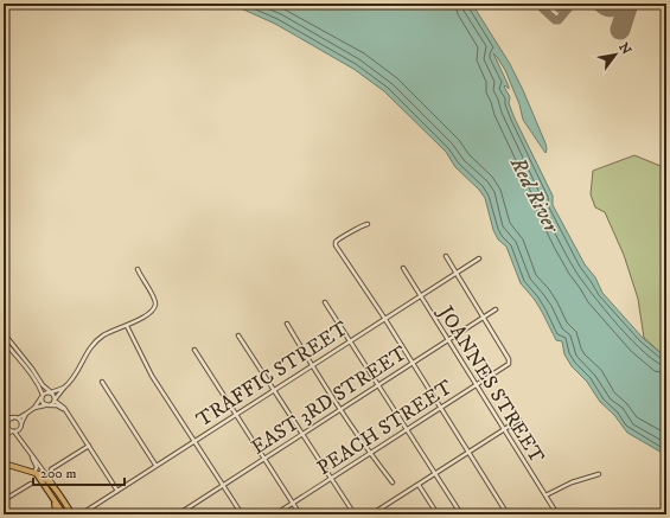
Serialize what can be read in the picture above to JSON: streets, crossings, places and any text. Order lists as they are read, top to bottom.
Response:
{
  "streets": {
    "street": [
      "TRAFFIC STREET",
      "JOANNES STREET",
      "EAST 3RD STREET",
      "PEACH STREET"
    ]
  },
  "crossings": [
    ["TRAFFIC STREET", "JOANNES STREET"],
    ["JOANNES STREET", "EAST 3RD STREET"],
    ["JOANNES STREET", "PEACH STREET"],
    ["EAST 3RD STREET", "PEACH STREET"]
  ],
  "water": ["Red River"],
  "scale_bar": "200 m",
  "north": "top right"
}
